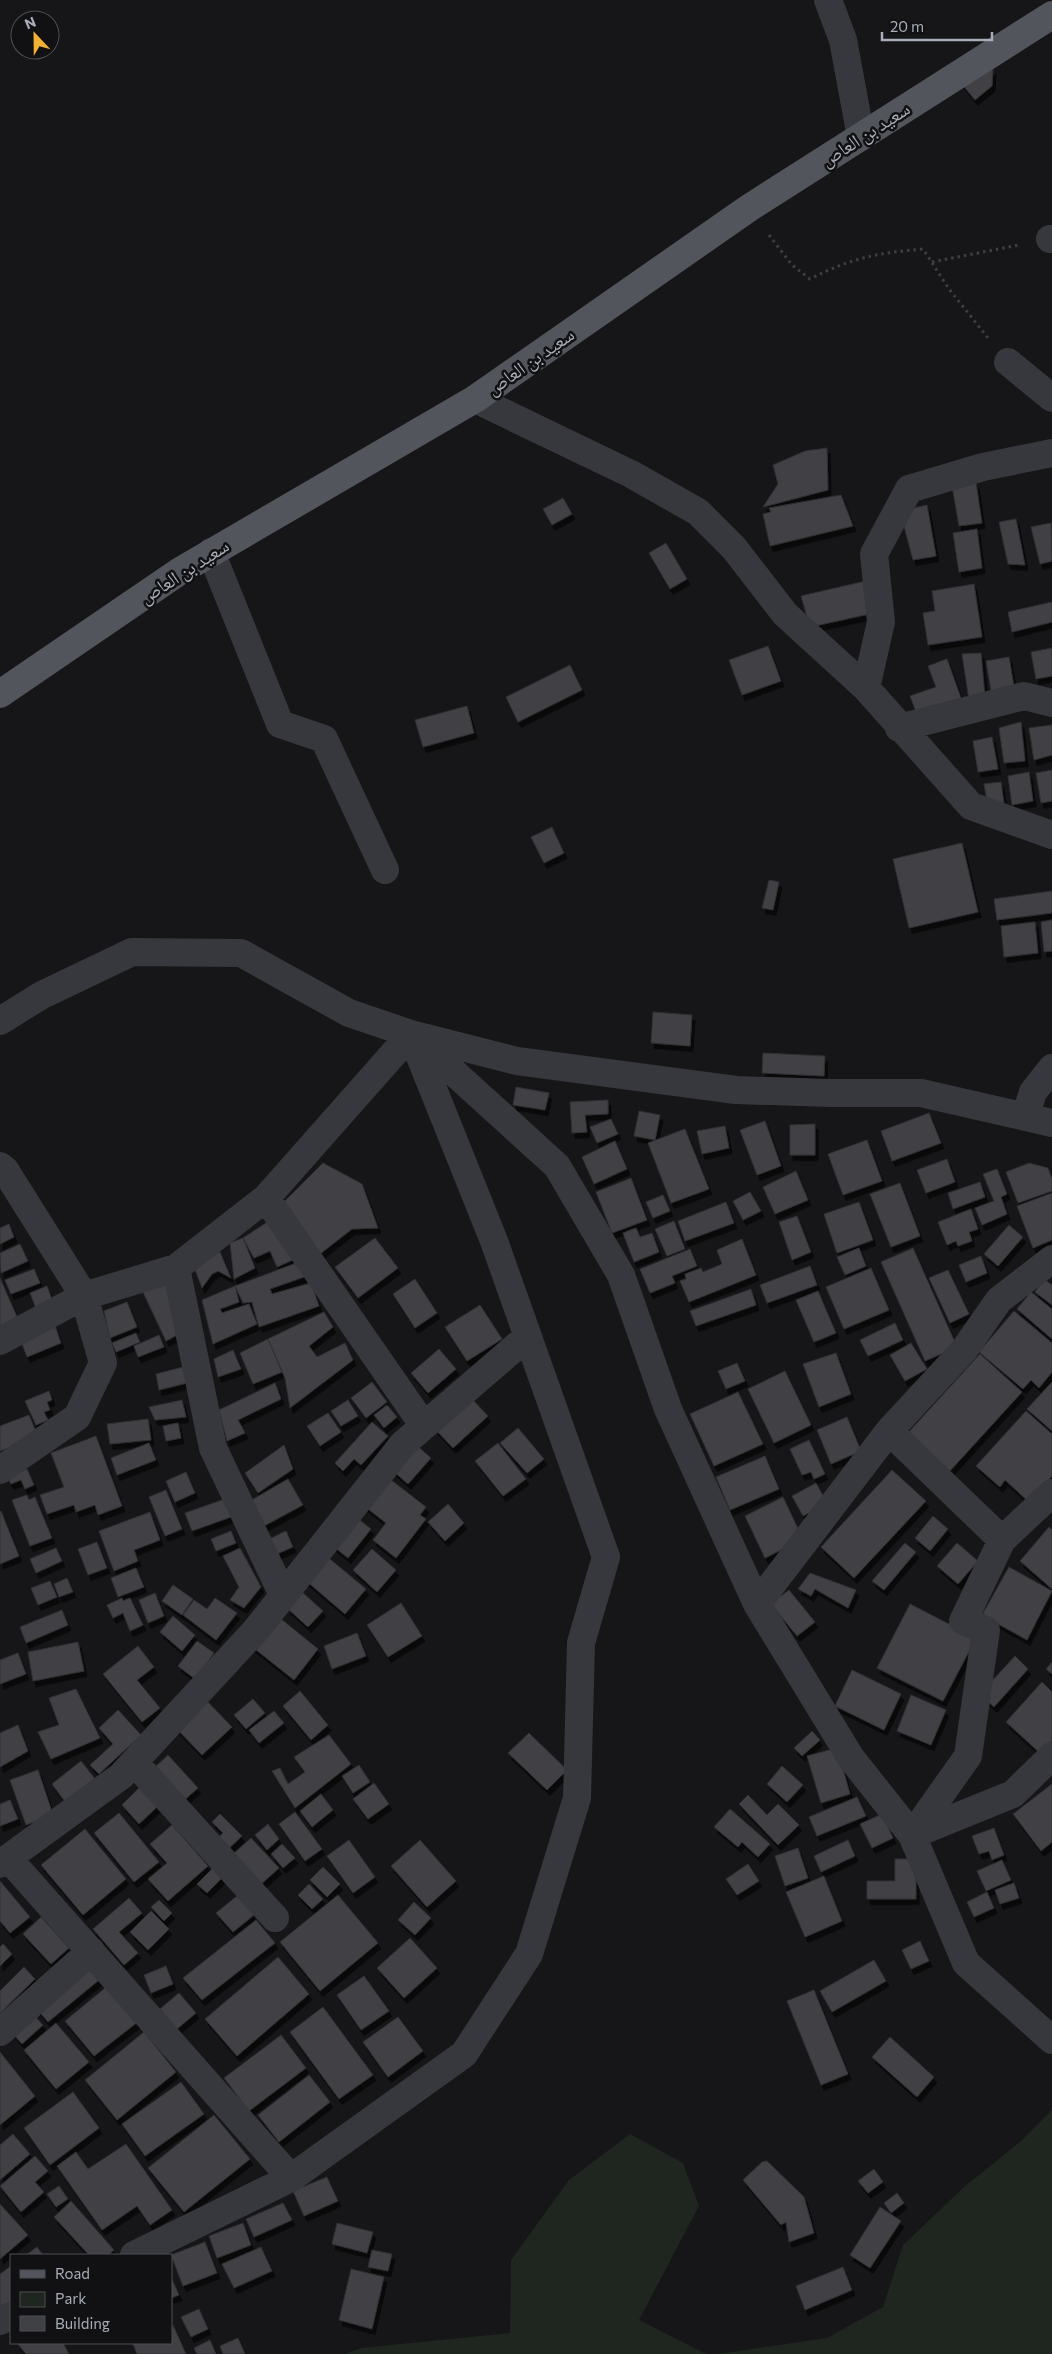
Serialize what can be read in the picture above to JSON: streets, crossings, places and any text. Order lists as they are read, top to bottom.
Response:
{
  "streets": {
    "main road": ["سعيد بن العاص"]
  },
  "legend": ["Road", "Park", "Building"],
  "scale_bar": "20 m",
  "north": "top"
}
